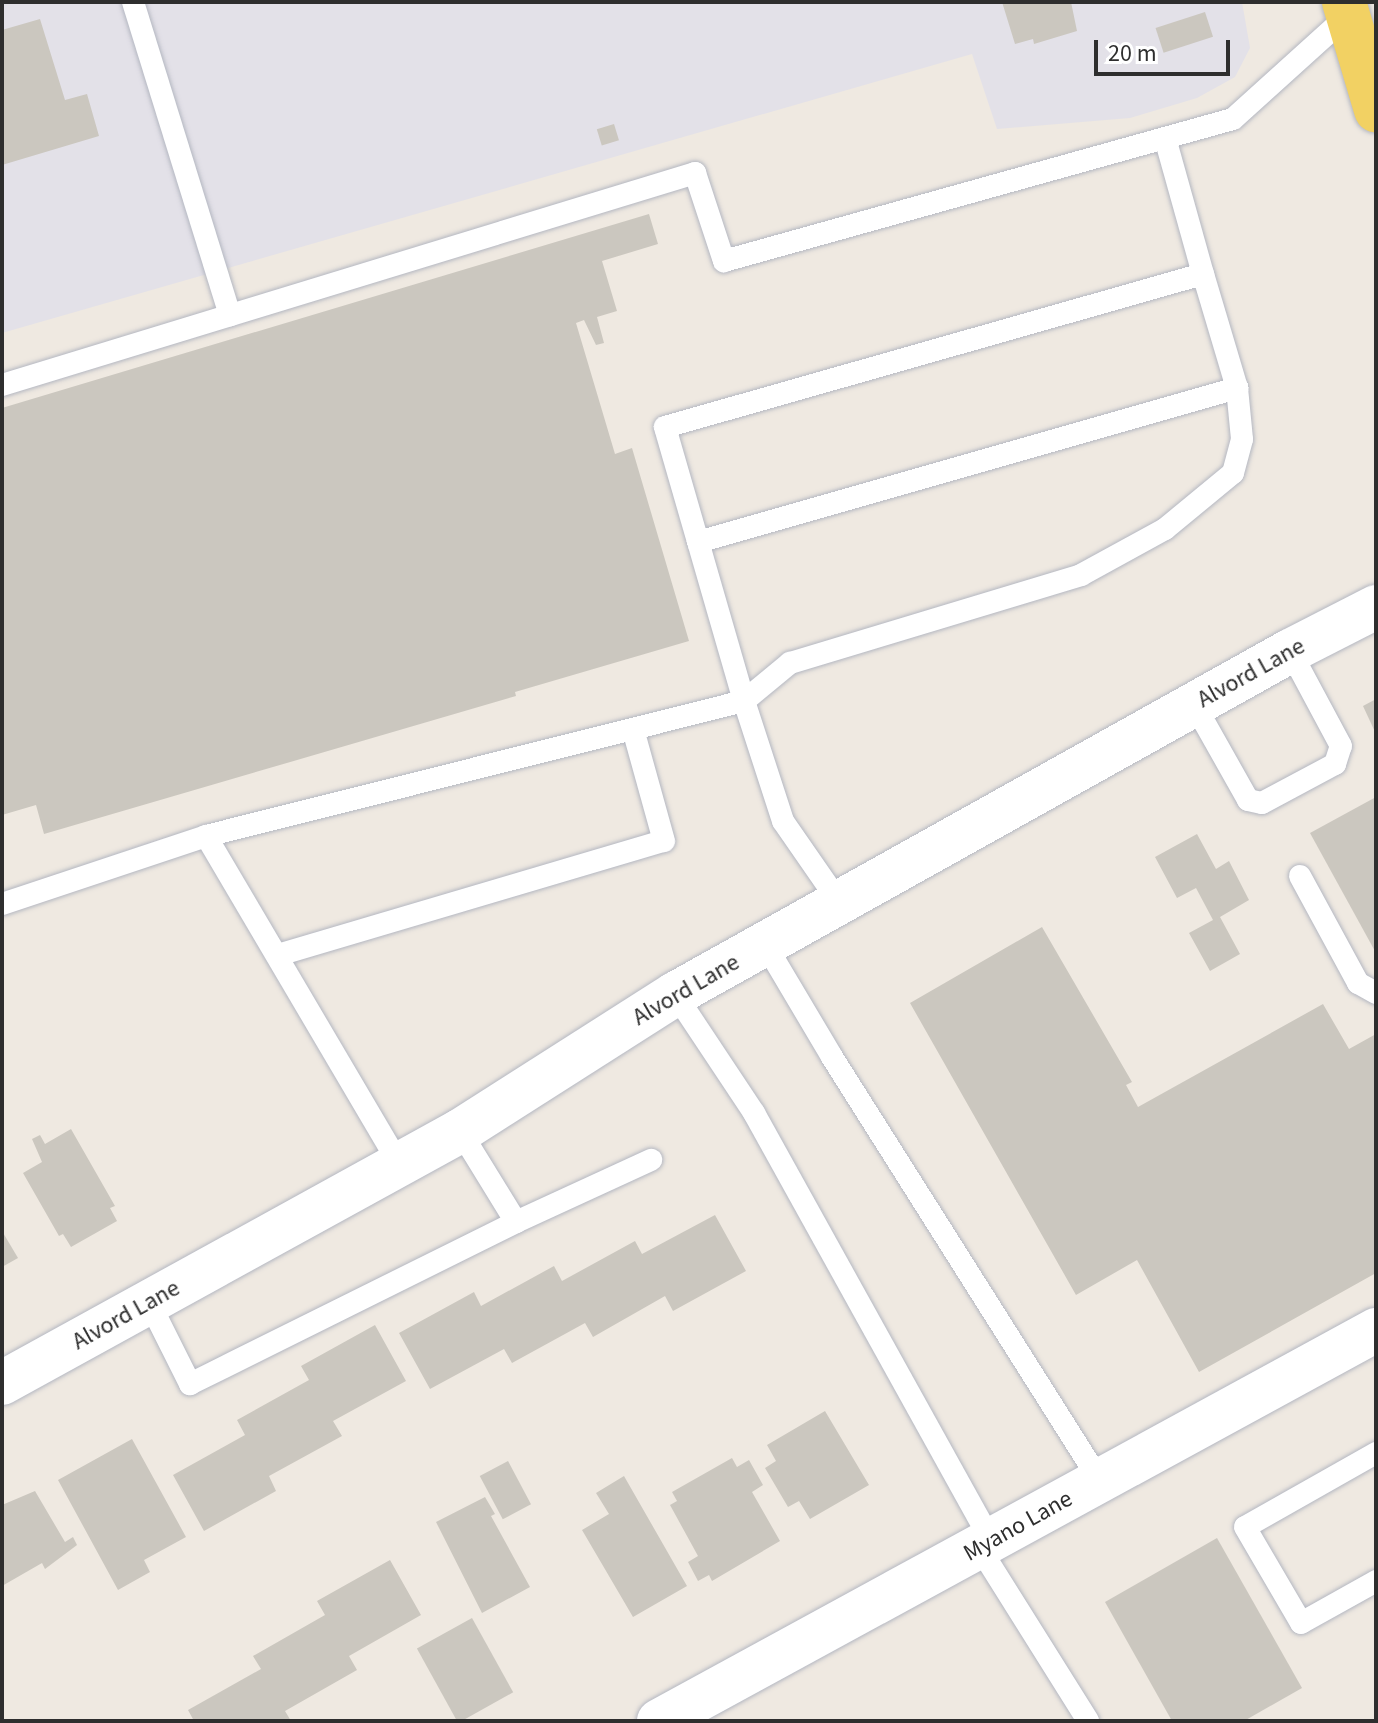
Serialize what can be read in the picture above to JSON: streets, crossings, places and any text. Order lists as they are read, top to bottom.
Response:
{
  "streets": {
    "street": ["Alvord Lane", "Myano Lane"]
  },
  "scale_bar": "20 m"
}
